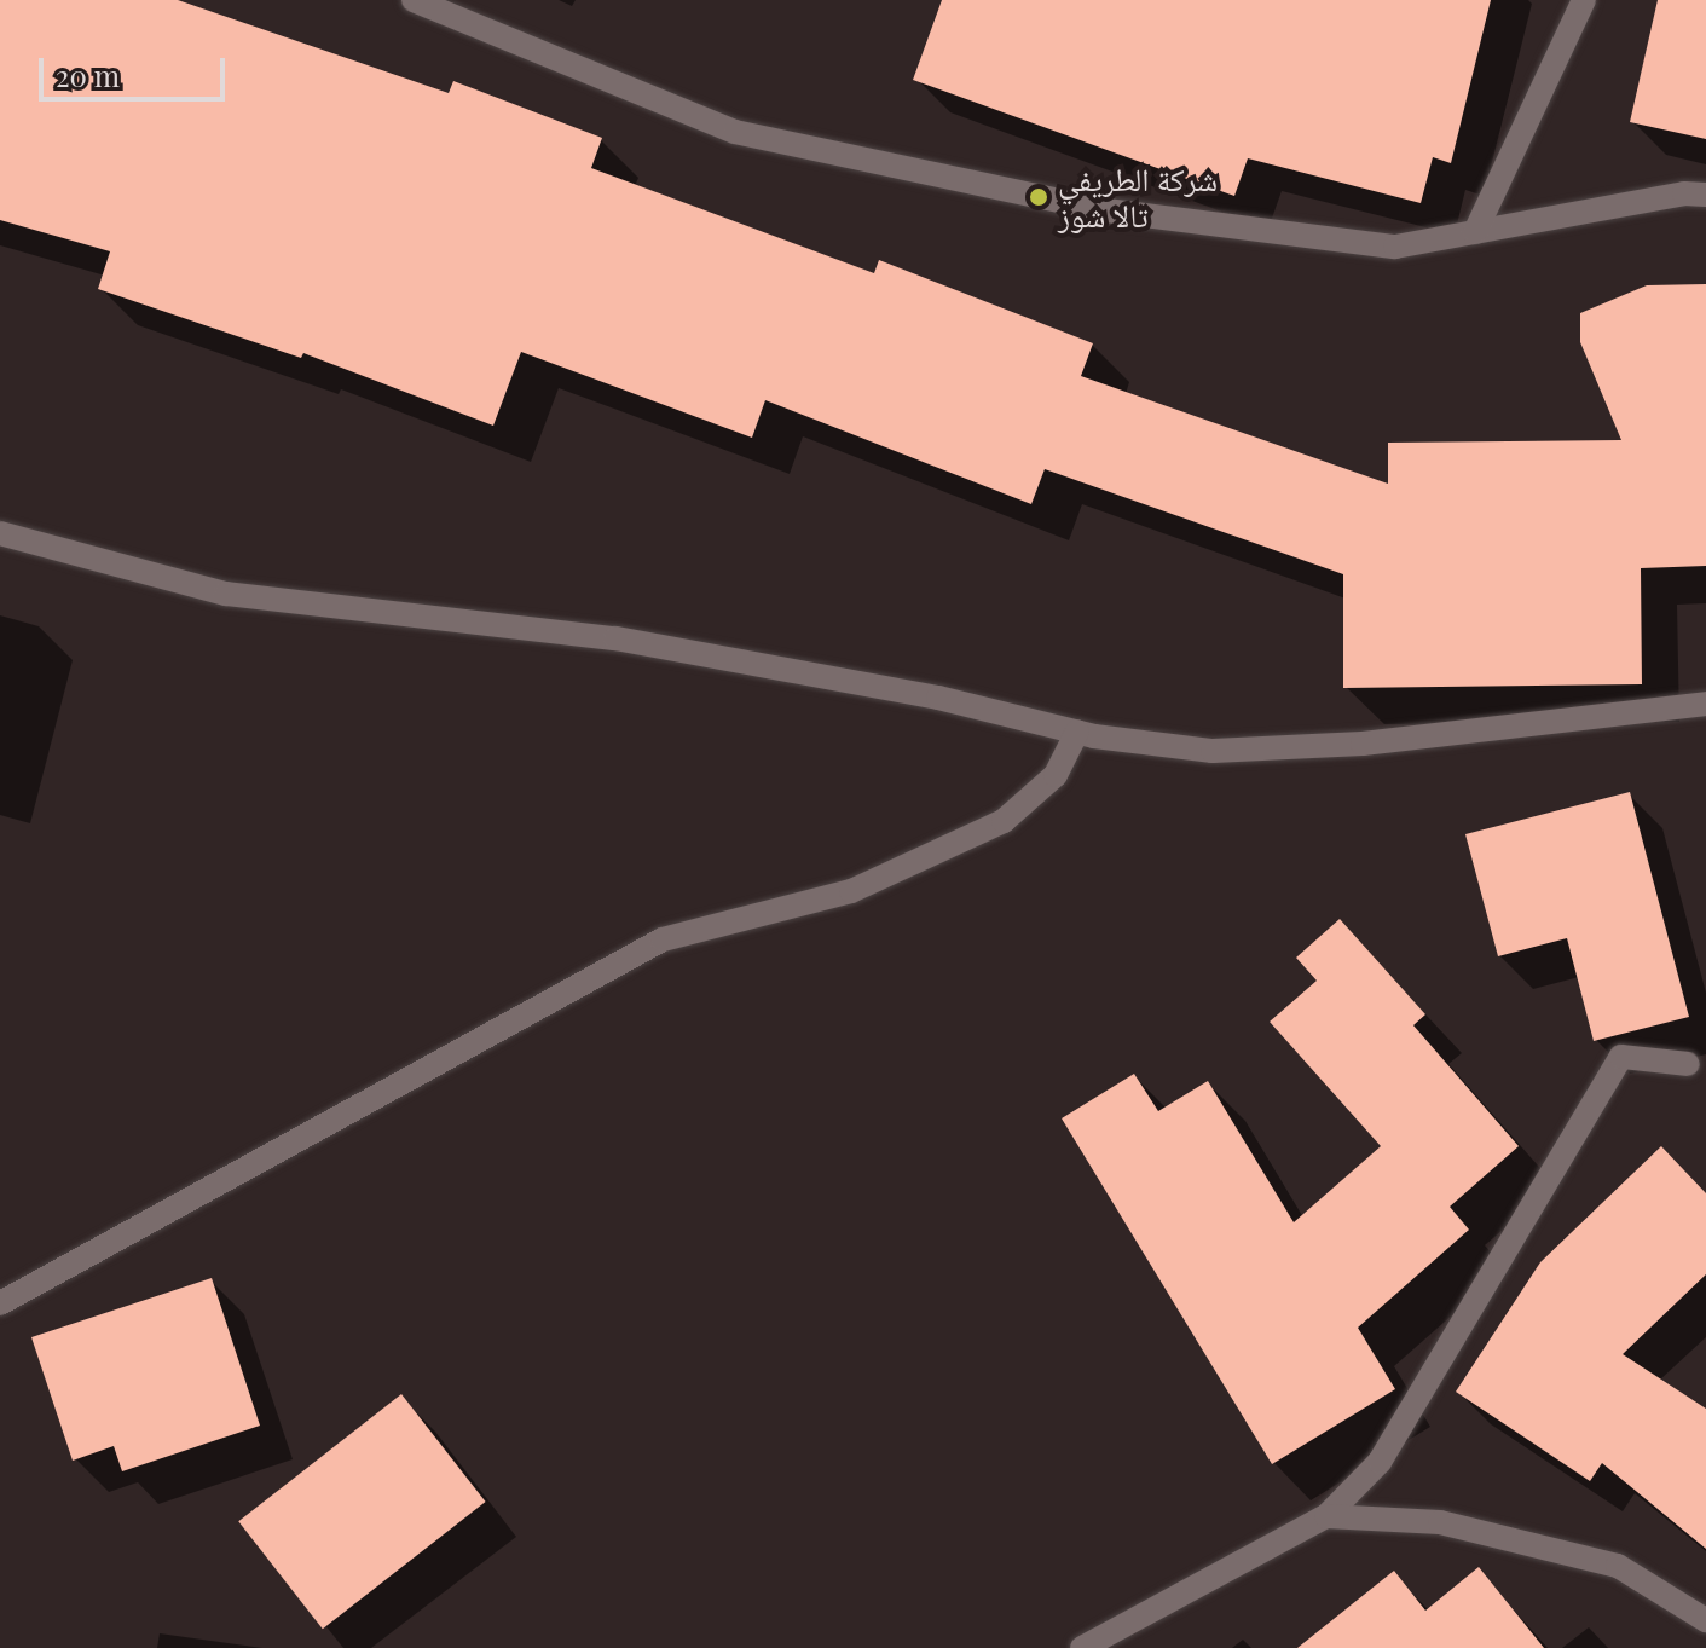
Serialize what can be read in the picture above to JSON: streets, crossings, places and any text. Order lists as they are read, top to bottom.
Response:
{
  "places": ["شركة الطريفي تالا شوز"],
  "scale_bar": "20 m"
}
